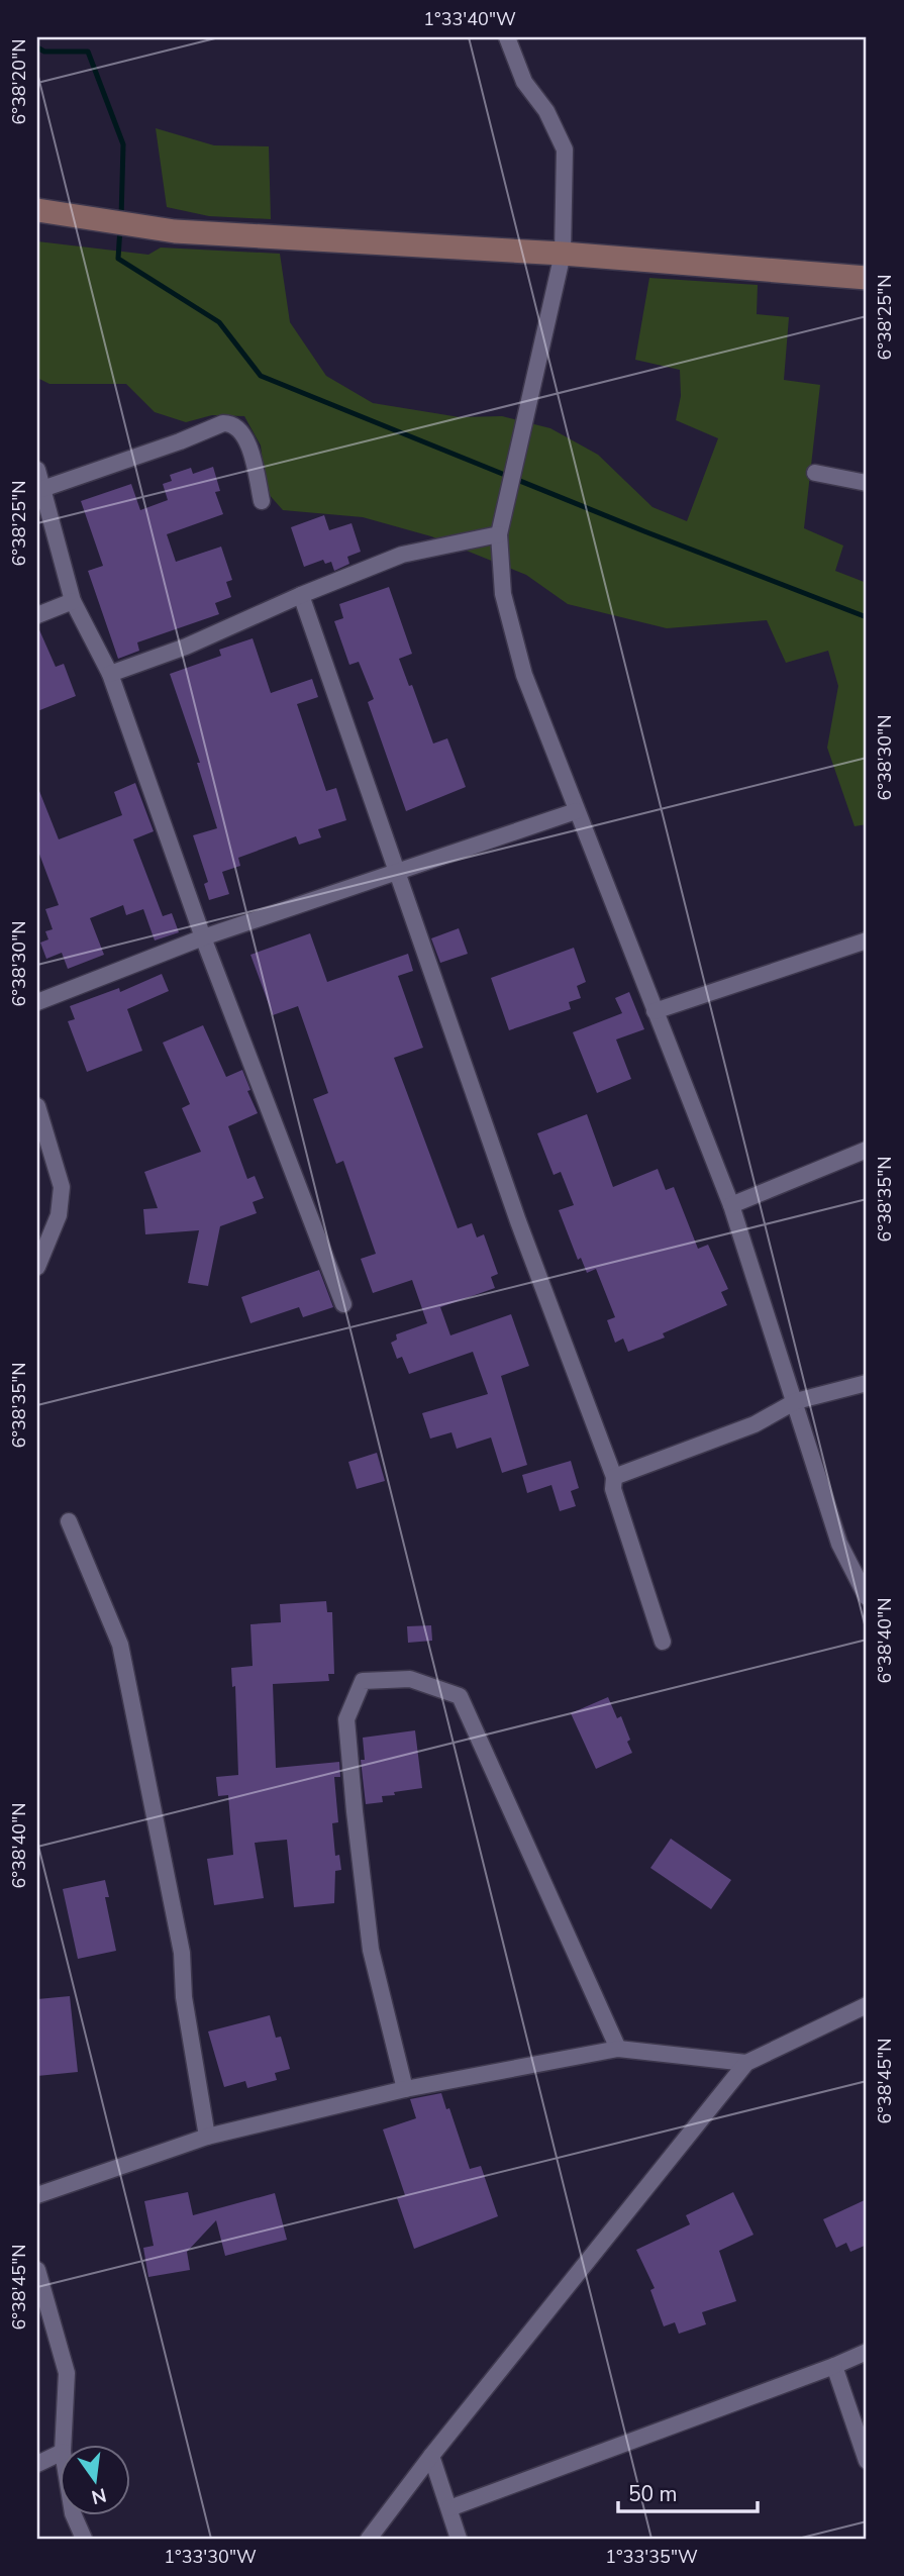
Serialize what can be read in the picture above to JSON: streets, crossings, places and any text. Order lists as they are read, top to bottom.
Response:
{
  "scale_bar": "50 m",
  "north": "bottom",
  "coordinates": [
    "1°33'40\"W",
    "6°38'20\"N",
    "6°38'25\"N",
    "6°38'30\"N",
    "6°38'35\"N",
    "6°38'40\"N",
    "6°38'45\"N",
    "1°33'30\"W",
    "1°33'35\"W"
  ]
}
